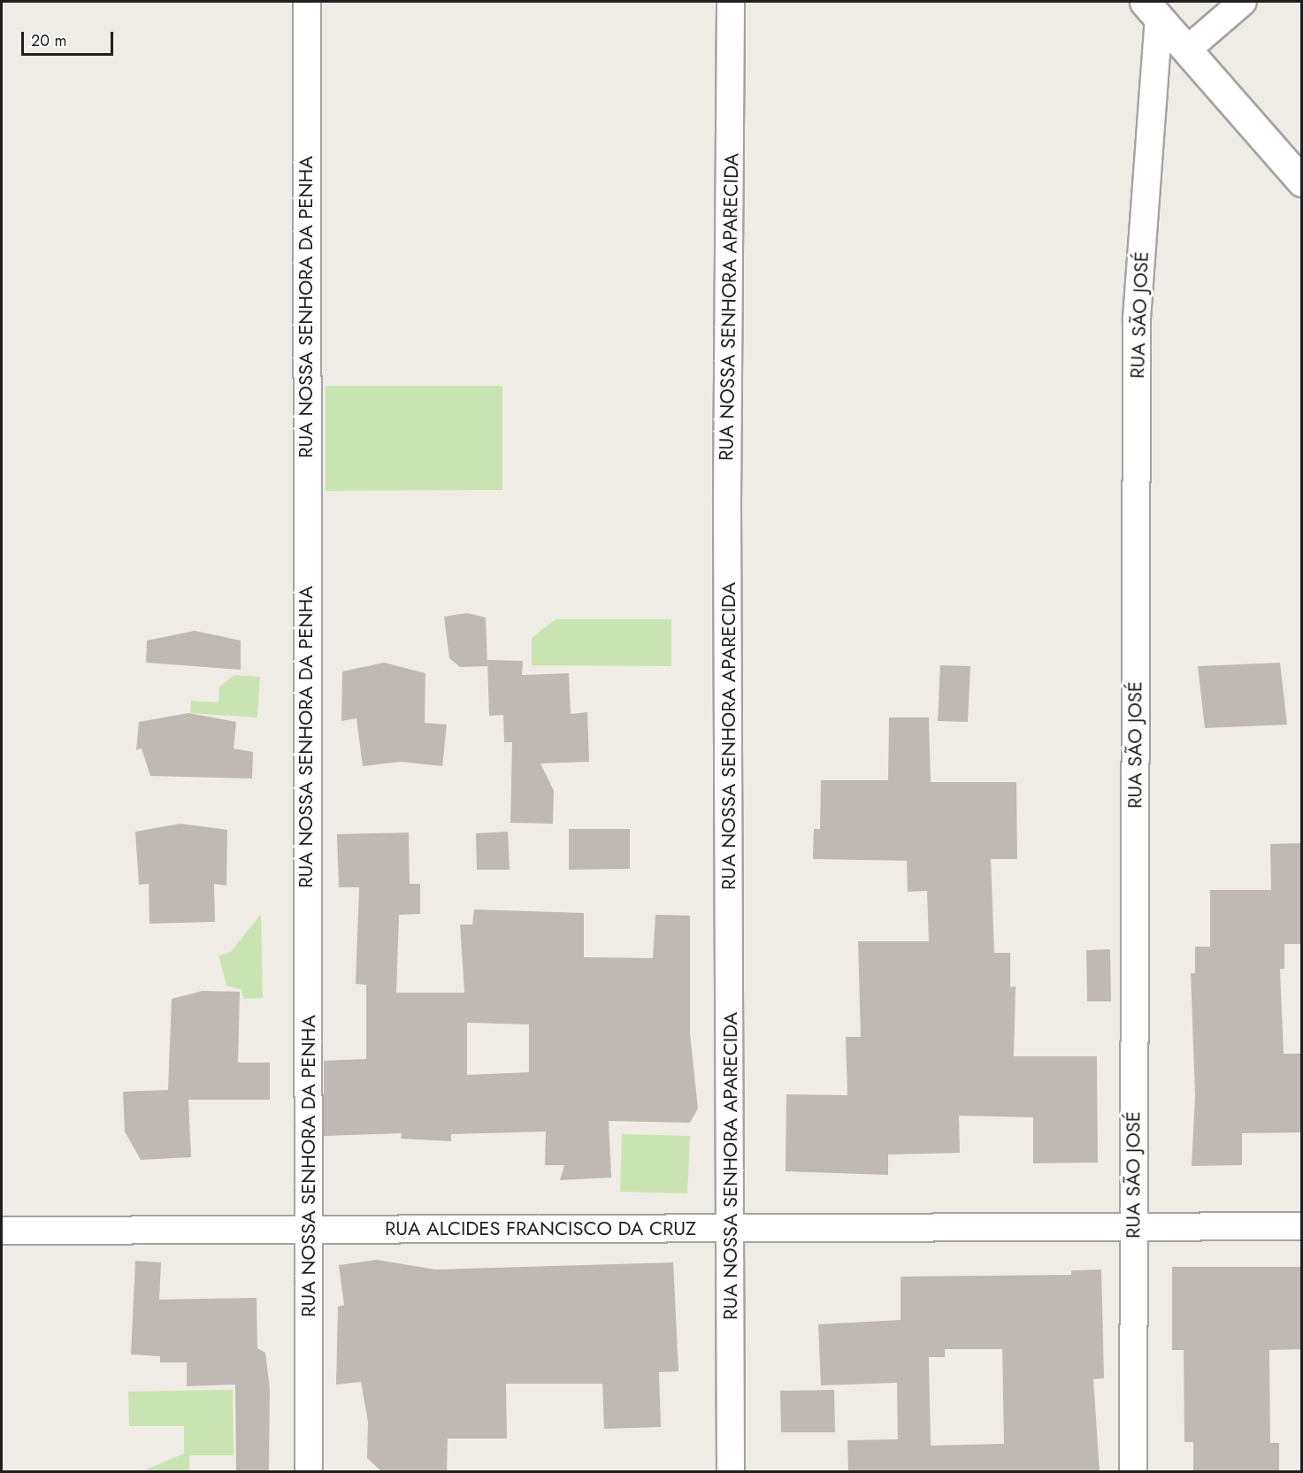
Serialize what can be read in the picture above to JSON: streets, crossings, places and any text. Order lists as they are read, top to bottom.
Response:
{
  "streets": {
    "street": [
      "RUA NOSSA SENHORA DA PENHA",
      "RUA NOSSA SENHORA APARECIDA",
      "RUA SÃO JOSÉ",
      "RUA ALCIDES FRANCISCO DA CRUZ"
    ]
  },
  "crossings": [
    ["RUA NOSSA SENHORA DA PENHA", "RUA ALCIDES FRANCISCO DA CRUZ"],
    ["RUA NOSSA SENHORA APARECIDA", "RUA ALCIDES FRANCISCO DA CRUZ"],
    ["RUA SÃO JOSÉ", "RUA ALCIDES FRANCISCO DA CRUZ"]
  ],
  "scale_bar": "20 m"
}
